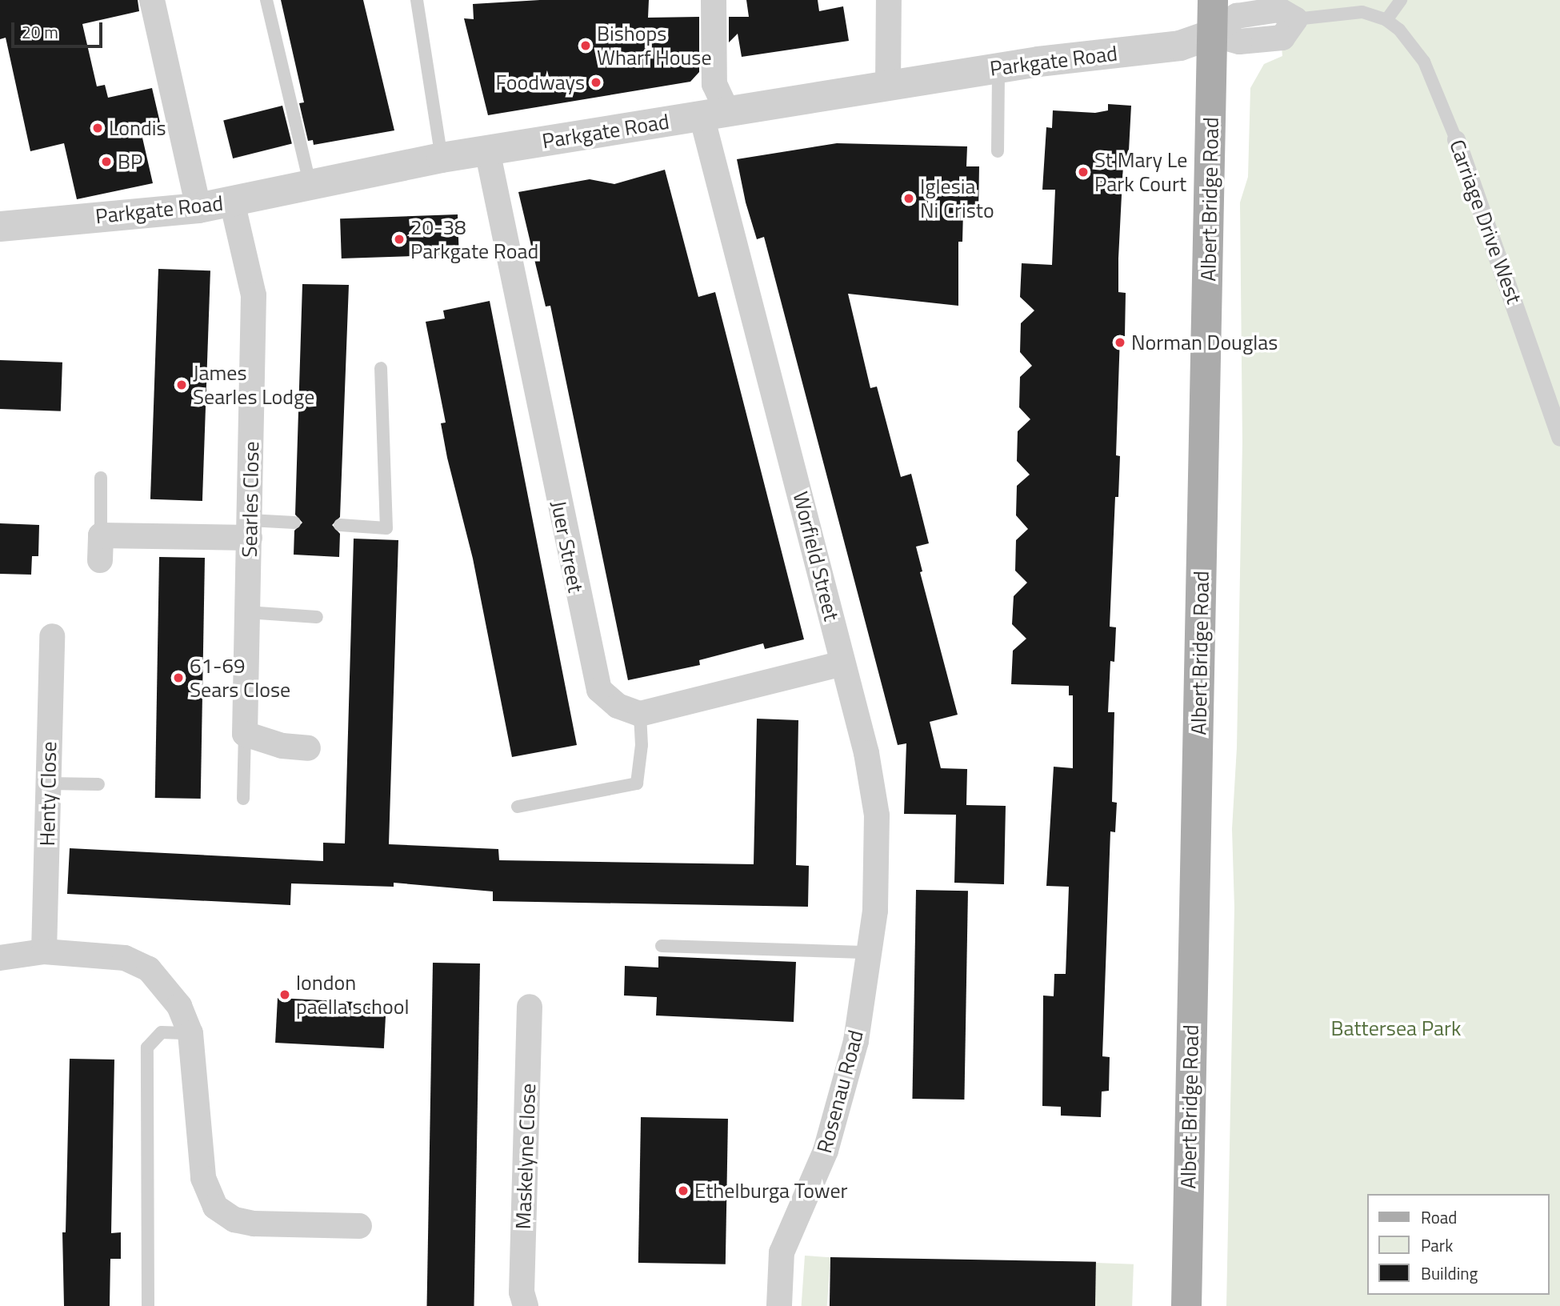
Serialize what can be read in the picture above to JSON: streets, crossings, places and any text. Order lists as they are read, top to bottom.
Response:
{
  "streets": {
    "main road": ["Albert Bridge Road"],
    "street": [
      "Parkgate Road",
      "Carriage Drive West",
      "Searles Close",
      "Juer Street",
      "Worfield Street",
      "Henty Close",
      "Rosenau Road",
      "Maskelyne Close"
    ]
  },
  "crossings": [
    ["Parkgate Road", "Albert Bridge Road"],
    ["Parkgate Road", "Searles Close"],
    ["Parkgate Road", "Juer Street"],
    ["Parkgate Road", "Worfield Street"],
    ["Worfield Street", "Rosenau Road"]
  ],
  "parks": ["Battersea Park"],
  "places": [
    "Bishops Wharf House",
    "Foodways",
    "Londis",
    "BP",
    "St Mary Le Park Court",
    "Iglesia Ni Cristo",
    "20-38 Parkgate Road",
    "Norman Douglas",
    "James Searles Lodge",
    "61-69 Sears Close",
    "london paella school",
    "Ethelburga Tower"
  ],
  "legend": ["Road", "Park", "Building"],
  "scale_bar": "20 m"
}
